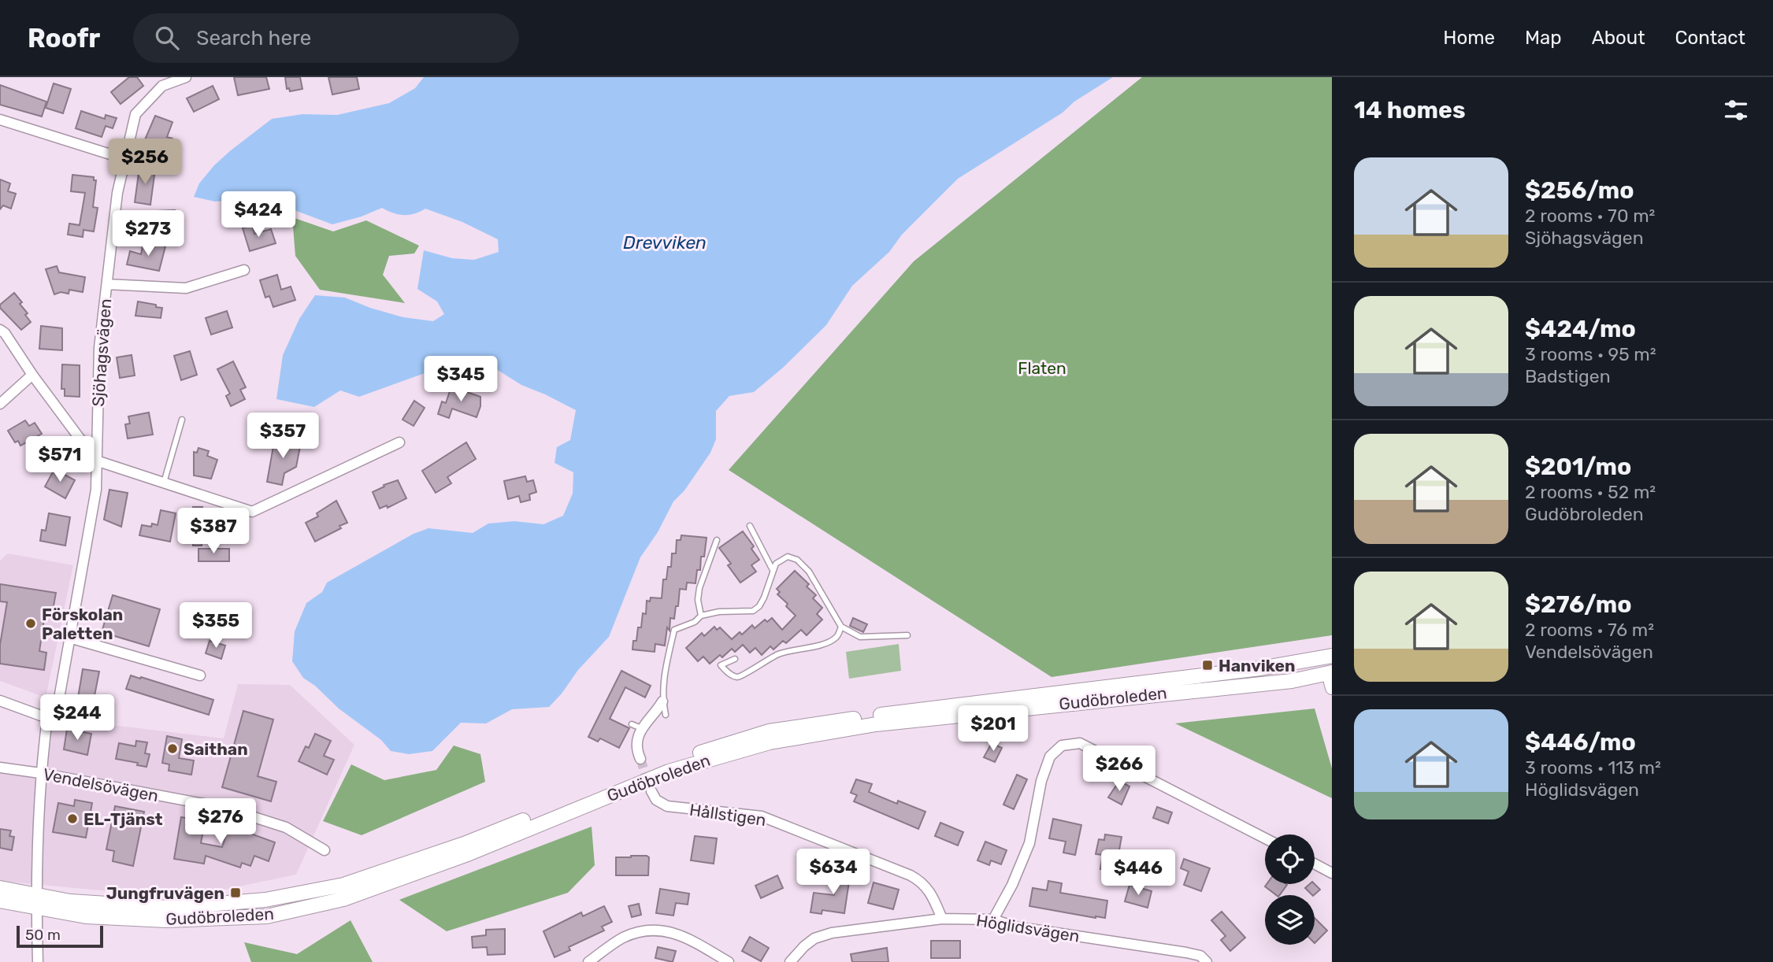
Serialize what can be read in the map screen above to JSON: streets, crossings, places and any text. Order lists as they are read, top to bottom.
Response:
{
  "streets": {
    "main road": ["Gudöbroleden"],
    "street": [
      "Sjöhagsvägen",
      "Vendelsövägen",
      "Hållstigen",
      "Höglidsvägen"
    ]
  },
  "crossings": [
    ["Hållstigen", "Höglidsvägen"]
  ],
  "water": ["Drevviken"],
  "parks": ["Flaten"],
  "places": {
    "other": ["Förskolan Paletten", "Saithan", "EL-Tjänst"],
    "transit": ["Hanviken", "Jungfruvägen"]
  },
  "scale_bar": "50 m",
  "page": {
    "header": "Roofr",
    "search": "Search here",
    "nav": [
      "Home",
      "Map",
      "About",
      "Contact"
    ],
    "heading": "14 homes",
    "price": [
      "$256",
      "$424",
      "$273",
      "$345",
      "$357",
      "$571",
      "$387",
      "$355",
      "$244",
      "$201",
      "$266",
      "$276",
      "$634",
      "$446"
    ],
    "list": [
      {
        "name": "$256/mo",
        "note": "2 rooms · 70 m² · Sjöhagsvägen"
      },
      {
        "name": "$424/mo",
        "note": "3 rooms · 95 m² · Badstigen"
      },
      {
        "name": "$201/mo",
        "note": "2 rooms · 52 m² · Gudöbroleden"
      },
      {
        "name": "$276/mo",
        "note": "2 rooms · 76 m² · Vendelsövägen"
      },
      {
        "name": "$446/mo",
        "note": "3 rooms · 113 m² · Höglidsvägen"
      }
    ],
    "scale": "50 m"
  }
}
